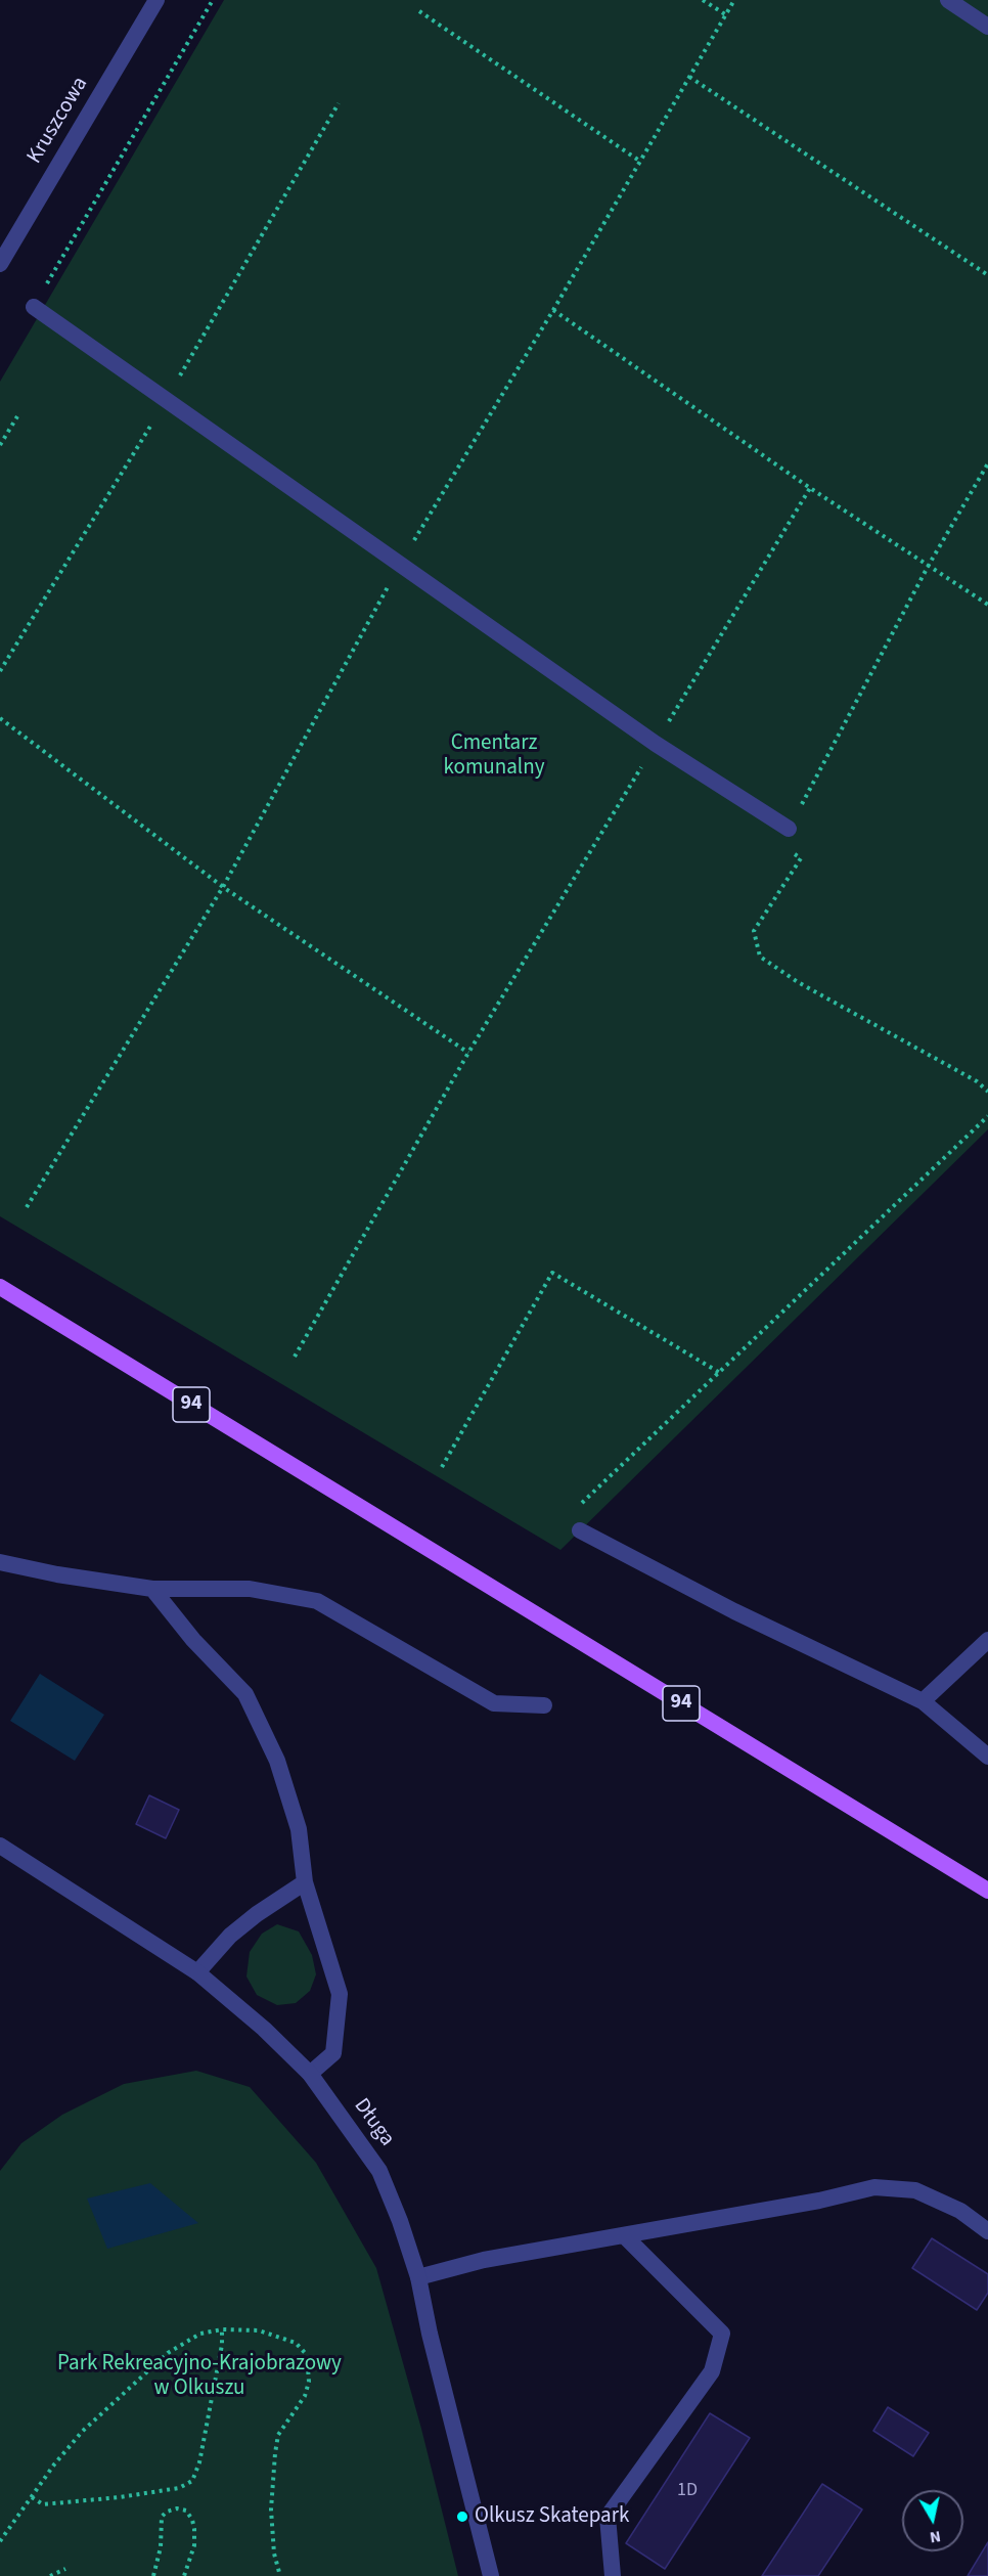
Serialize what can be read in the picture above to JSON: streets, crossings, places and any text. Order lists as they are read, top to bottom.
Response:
{
  "streets": {
    "main road": ["94"],
    "street": ["Kruszcowa", "Długa"]
  },
  "parks": ["Cmentarz komunalny", "Park Rekreacyjno-Krajobrazowy w Olkuszu"],
  "places": ["Olkusz Skatepark"],
  "house_numbers": ["1D"],
  "north": "bottom"
}
